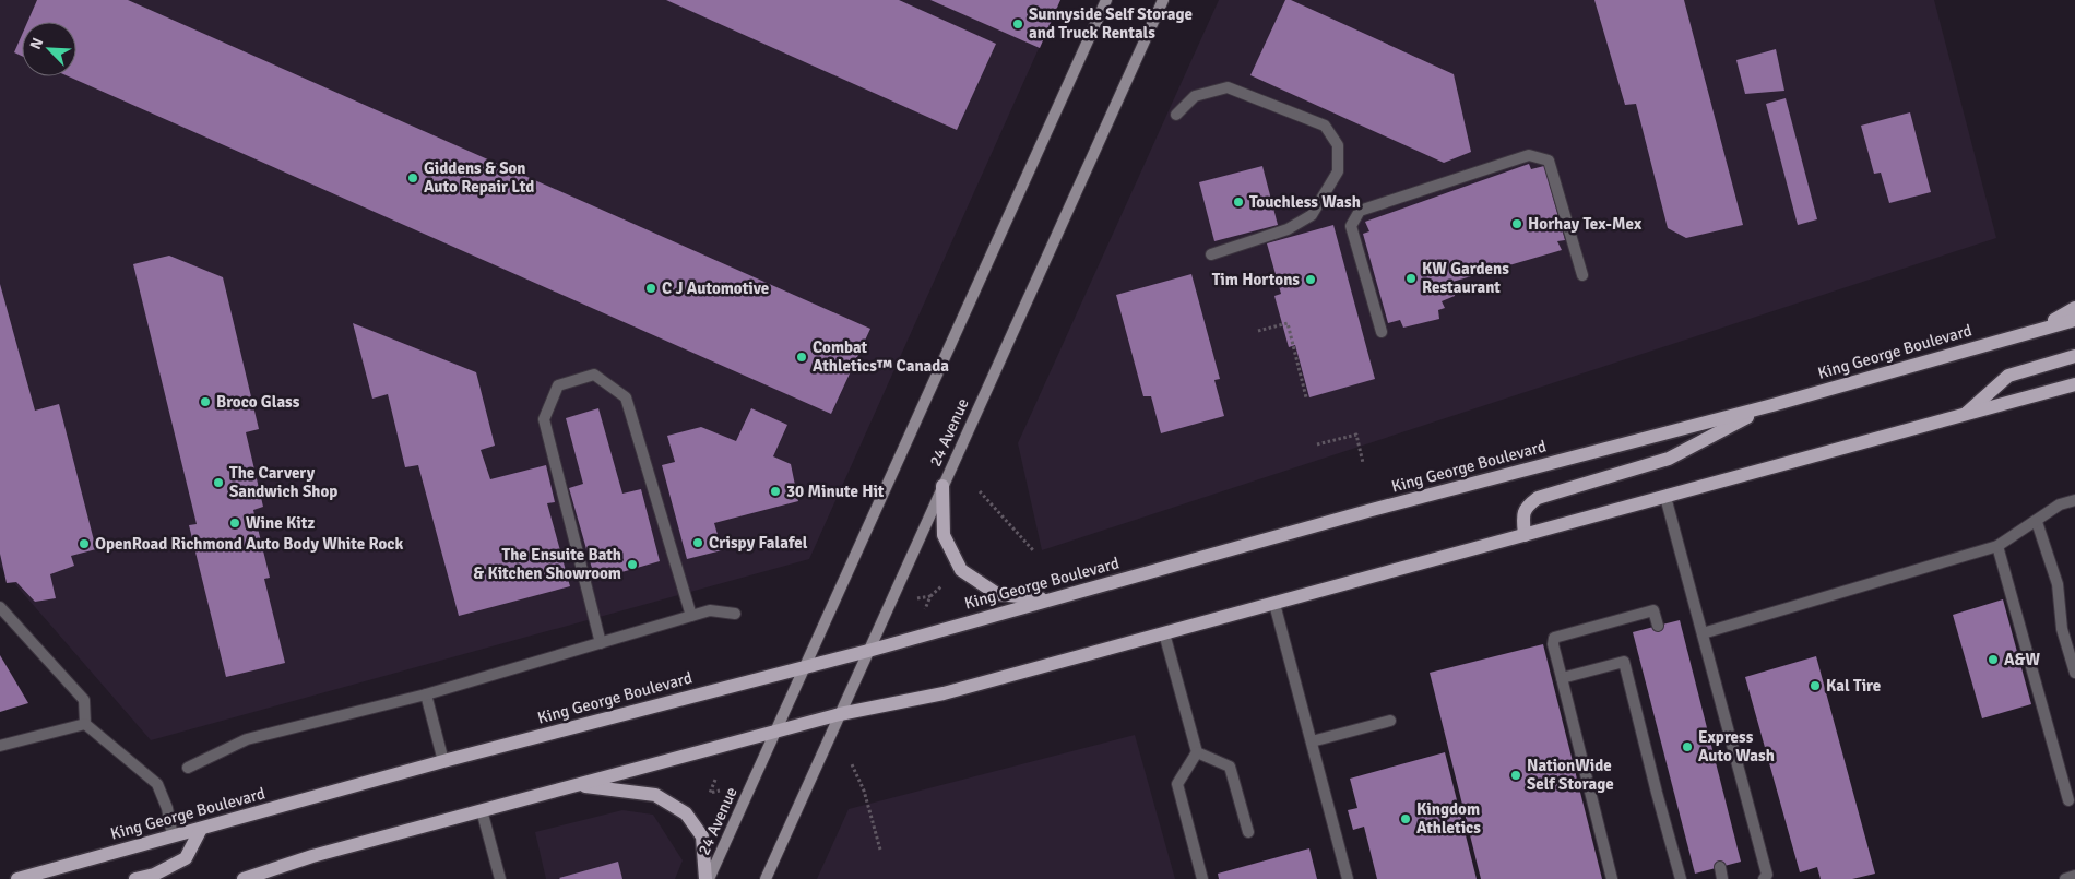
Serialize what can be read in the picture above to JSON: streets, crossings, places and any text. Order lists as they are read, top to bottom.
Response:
{
  "streets": {
    "main road": ["King George Boulevard", "24 Avenue"]
  },
  "crossings": [
    ["King George Boulevard", "24 Avenue"]
  ],
  "places": [
    "Sunnyside Self Storage and Truck Rentals",
    "Giddens & Son Auto Repair Ltd",
    "Touchless Wash",
    "Horhay Tex-Mex",
    "KW Gardens Restaurant",
    "Tim Hortons",
    "C J Automotive",
    "Combat Athletics™ Canada",
    "Broco Glass",
    "The Carvery Sandwich Shop",
    "30 Minute Hit",
    "Wine Kitz",
    "Crispy Falafel",
    "OpenRoad Richmond Auto Body White Rock",
    "The Ensuite Bath & Kitchen Showroom",
    "A&W",
    "Kal Tire",
    "Express Auto Wash",
    "NationWide Self Storage",
    "Kingdom Athletics"
  ],
  "north": "top left"
}
